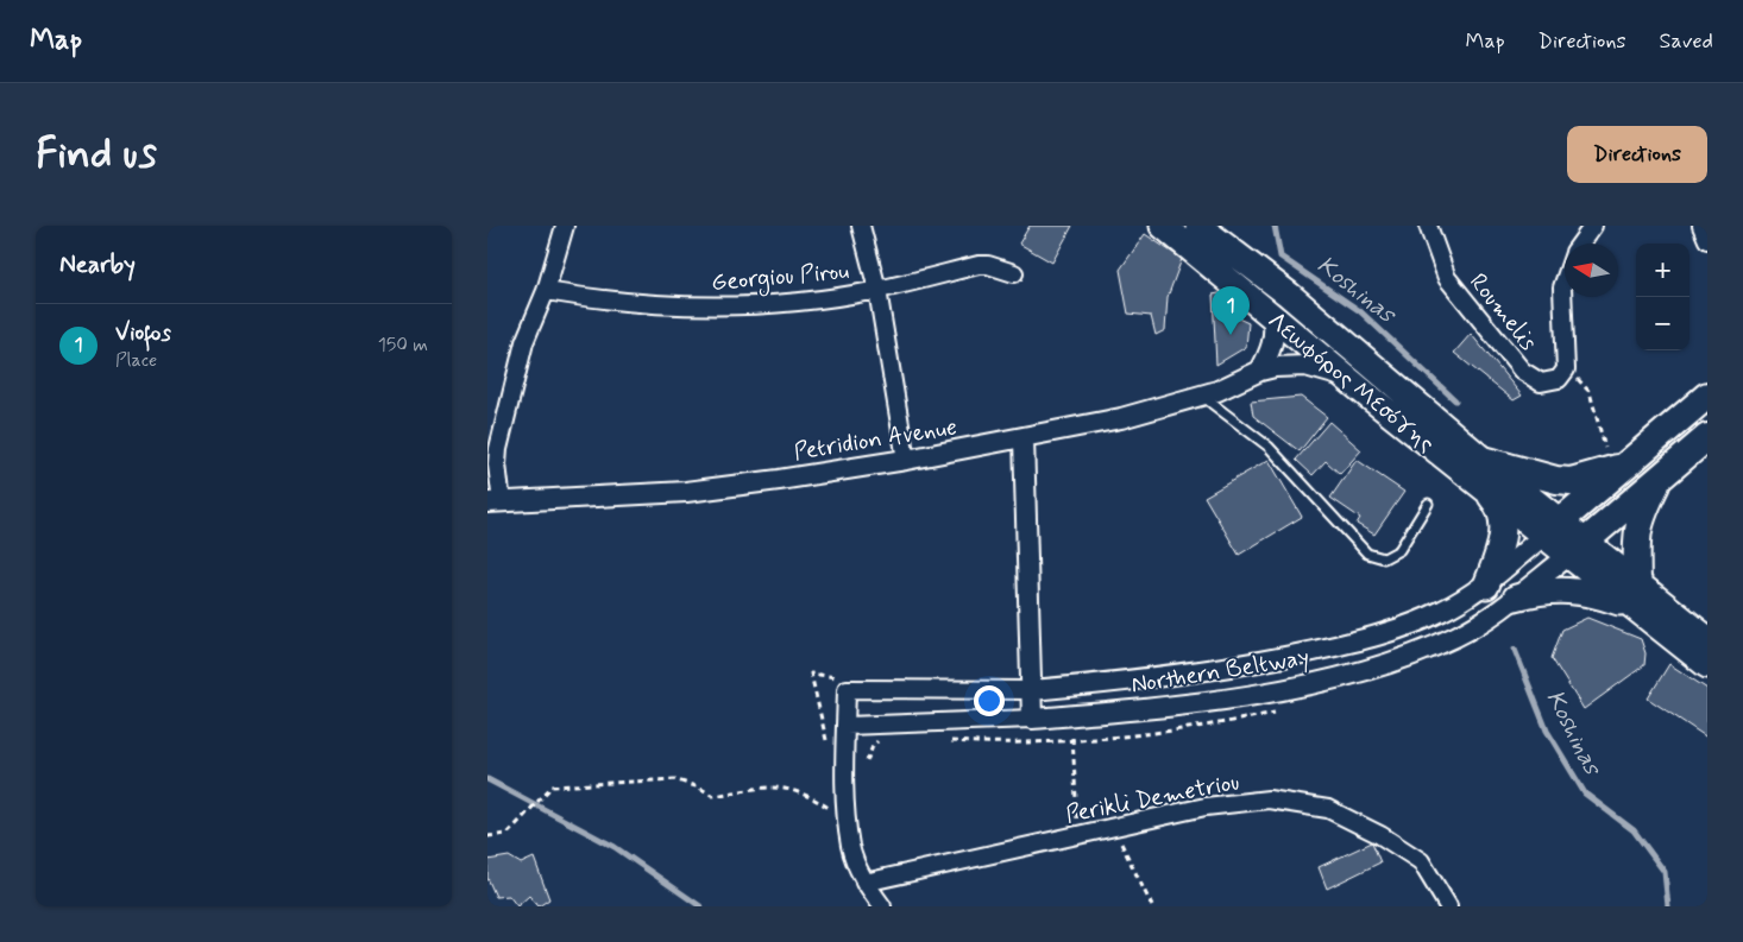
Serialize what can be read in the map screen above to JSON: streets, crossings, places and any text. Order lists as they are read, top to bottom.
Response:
{
  "streets": {
    "main road": ["Λεωφόρος Μεσόγης"],
    "street": [
      "Georgiou Pirou",
      "Roumelis",
      "Petridion Avenue",
      "Northern Beltway",
      "Perikli Demetriou"
    ]
  },
  "crossings": [
    ["Λεωφόρος Μεσόγης", "Petridion Avenue"],
    ["Λεωφόρος Μεσόγης", "Northern Beltway"]
  ],
  "water": ["Koshinas"],
  "north": "left",
  "page": {
    "header": "Map",
    "nav": ["Map", "Directions", "Saved"],
    "buttons": "Directions",
    "title": "Find us",
    "heading": "Nearby",
    "map_buttons": ["+", "−"],
    "pins": "1",
    "list": [
      {
        "mark": "1",
        "name": "Viofos",
        "note": "Place",
        "value": "150 m"
      }
    ]
  }
}
